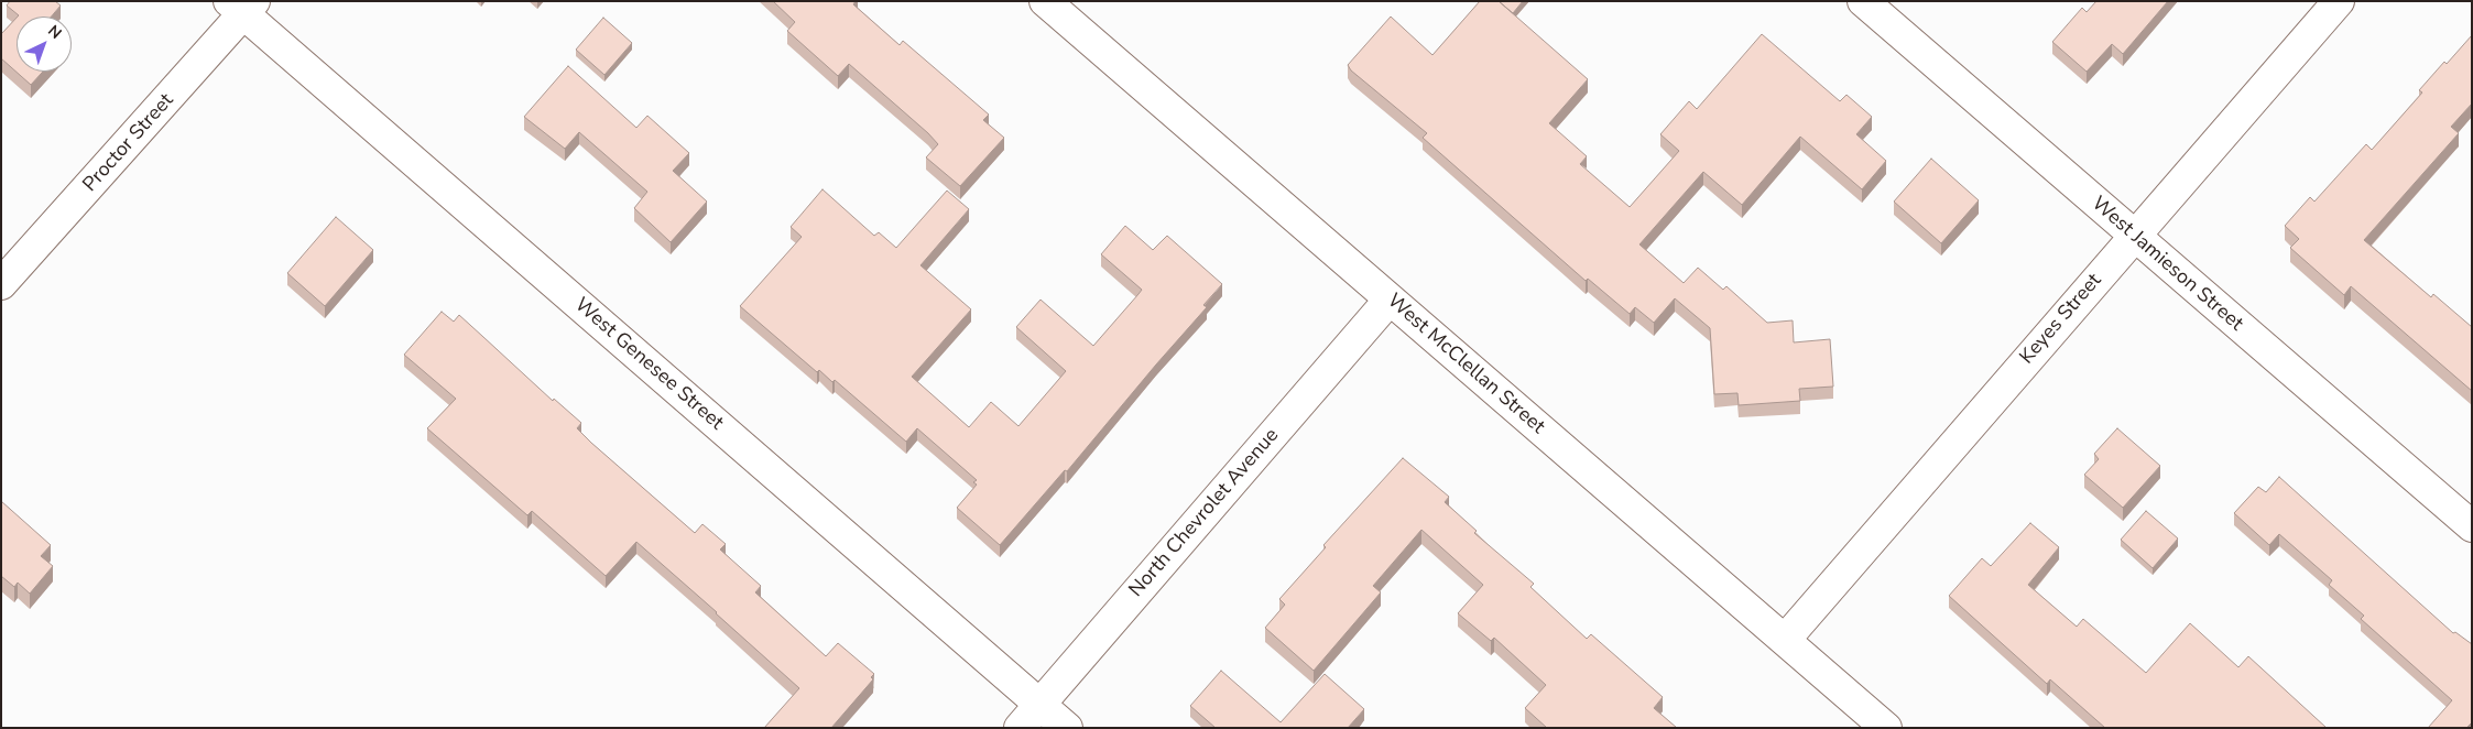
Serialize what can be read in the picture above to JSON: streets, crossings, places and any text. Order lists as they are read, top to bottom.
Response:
{
  "streets": {
    "street": [
      "Proctor Street",
      "West Jamieson Street",
      "Keyes Street",
      "West Genesee Street",
      "West McClellan Street",
      "North Chevrolet Avenue"
    ]
  },
  "crossings": [
    ["Proctor Street", "West Genesee Street"],
    ["West Jamieson Street", "Keyes Street"],
    ["Keyes Street", "West McClellan Street"],
    ["West Genesee Street", "North Chevrolet Avenue"],
    ["West McClellan Street", "North Chevrolet Avenue"]
  ],
  "north": "top right"
}
